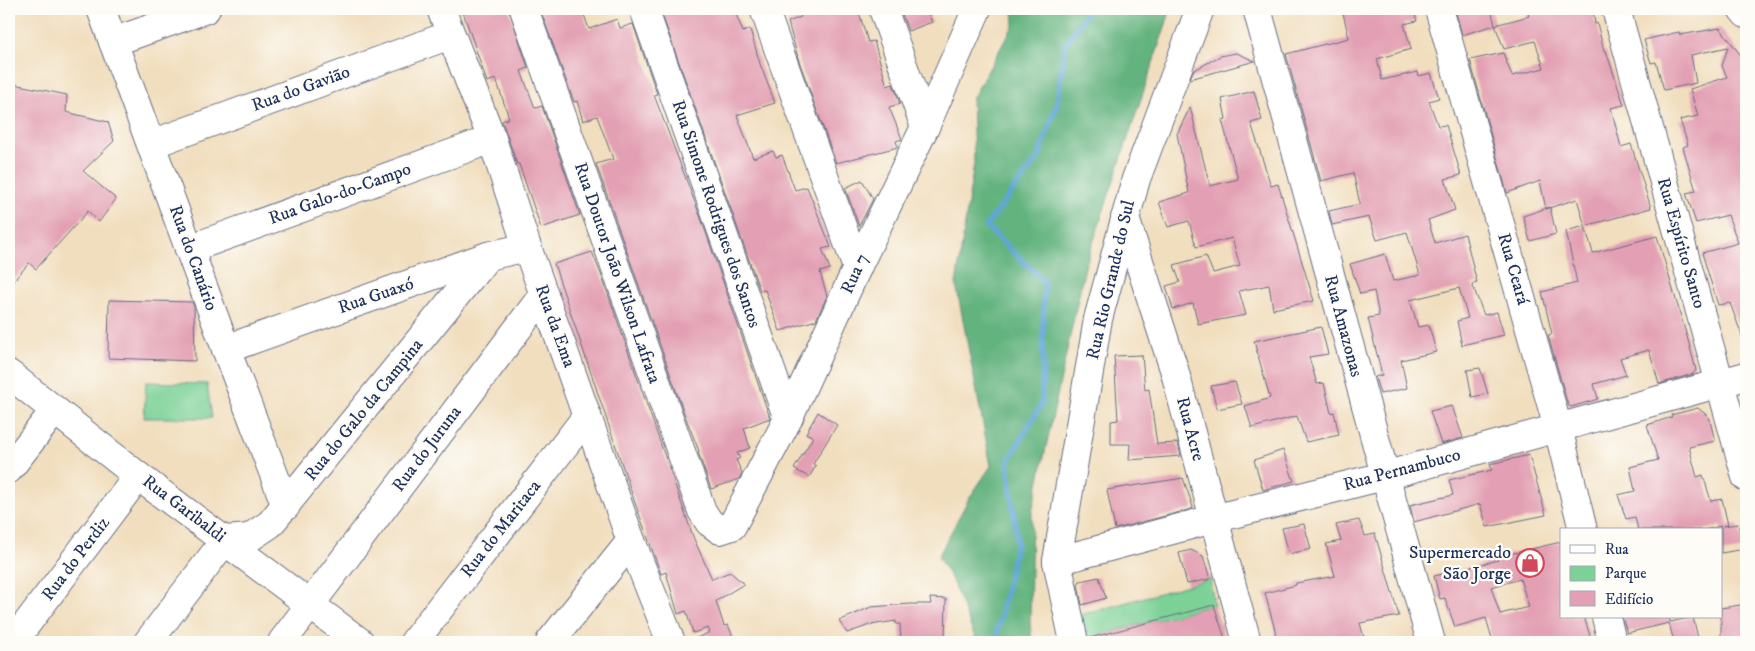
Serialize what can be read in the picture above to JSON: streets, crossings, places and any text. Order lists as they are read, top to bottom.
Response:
{
  "streets": {
    "street": [
      "Rua do Gavião",
      "Rua Galo-do-Campo",
      "Rua Simone Rodrigues dos Santos",
      "Rua Espírito Santo",
      "Rua do Canário",
      "Rua Ceará",
      "Rua Doutor João Wilson Lafrata",
      "Rua 7",
      "Rua Rio Grande do Sul",
      "Rua Guaxó",
      "Rua da Ema",
      "Rua Amazonas",
      "Rua do Galo da Campina",
      "Rua Acre",
      "Rua do Juruna",
      "Rua Pernambuco",
      "Rua Garibaldi",
      "Rua do Maritaca",
      "Rua do Perdiz"
    ]
  },
  "crossings": [
    ["Rua do Gavião", "Rua do Canário"],
    ["Rua do Gavião", "Rua da Ema"],
    ["Rua Galo-do-Campo", "Rua do Canário"],
    ["Rua Galo-do-Campo", "Rua da Ema"],
    ["Rua Simone Rodrigues dos Santos", "Rua 7"],
    ["Rua Espírito Santo", "Rua Pernambuco"],
    ["Rua do Canário", "Rua Guaxó"],
    ["Rua do Canário", "Rua do Galo da Campina"],
    ["Rua Ceará", "Rua Pernambuco"],
    ["Rua Doutor João Wilson Lafrata", "Rua 7"],
    ["Rua Rio Grande do Sul", "Rua Acre"],
    ["Rua Rio Grande do Sul", "Rua Pernambuco"],
    ["Rua Guaxó", "Rua da Ema"],
    ["Rua Guaxó", "Rua do Galo da Campina"],
    ["Rua da Ema", "Rua do Juruna"],
    ["Rua da Ema", "Rua do Maritaca"],
    ["Rua Amazonas", "Rua Pernambuco"],
    ["Rua do Galo da Campina", "Rua Garibaldi"],
    ["Rua Acre", "Rua Pernambuco"],
    ["Rua do Juruna", "Rua Garibaldi"],
    ["Rua Garibaldi", "Rua do Perdiz"]
  ],
  "places": {
    "shop": ["Supermercado São Jorge"]
  },
  "legend": ["Rua", "Parque", "Edifício"]
}
